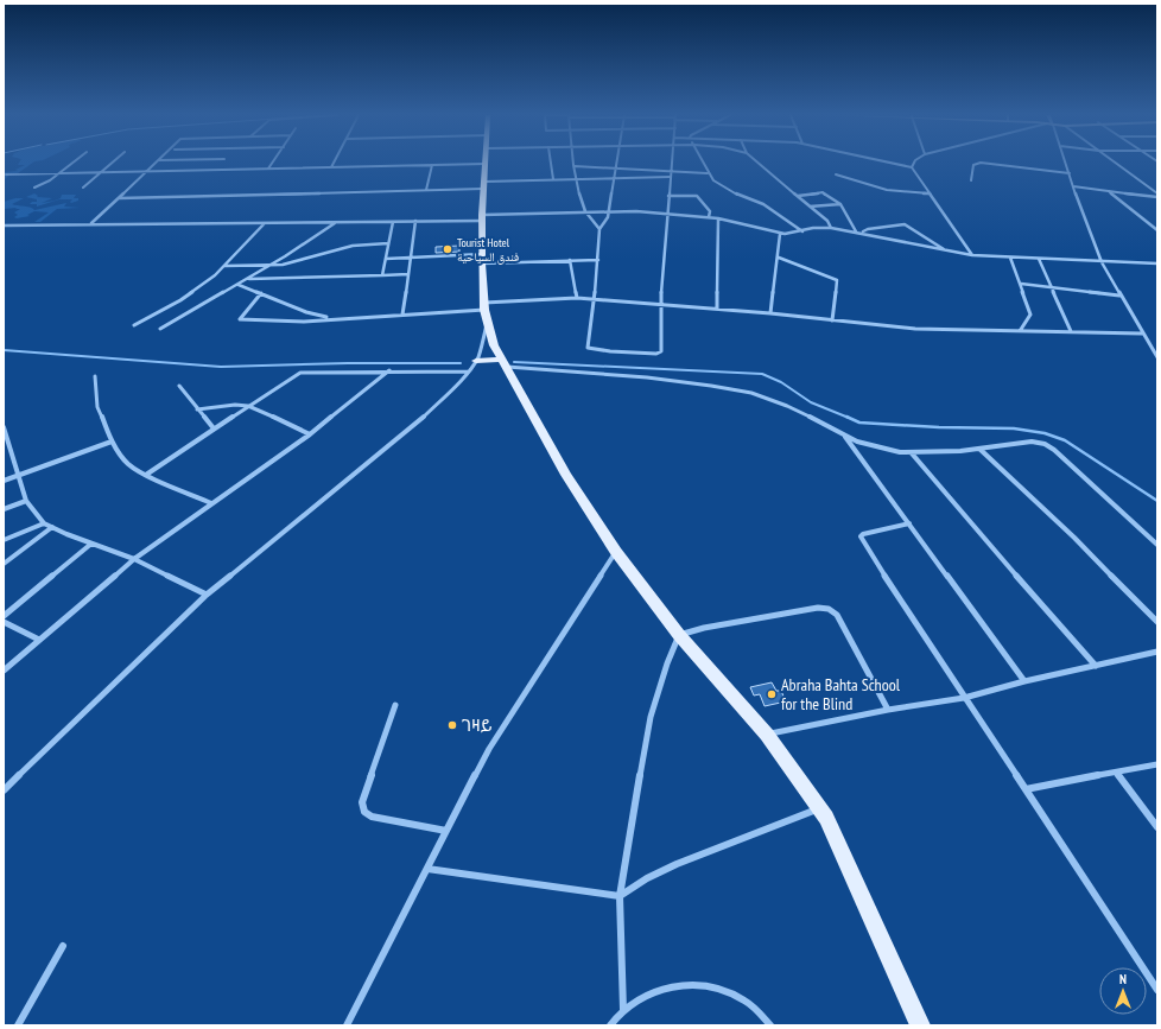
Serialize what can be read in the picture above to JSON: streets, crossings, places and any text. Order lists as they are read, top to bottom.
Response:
{
  "places": ["Tourist Hotel فندق السياحية", "Abraha Bahta School for the Blind", "ገዛይ"],
  "north": "top"
}
